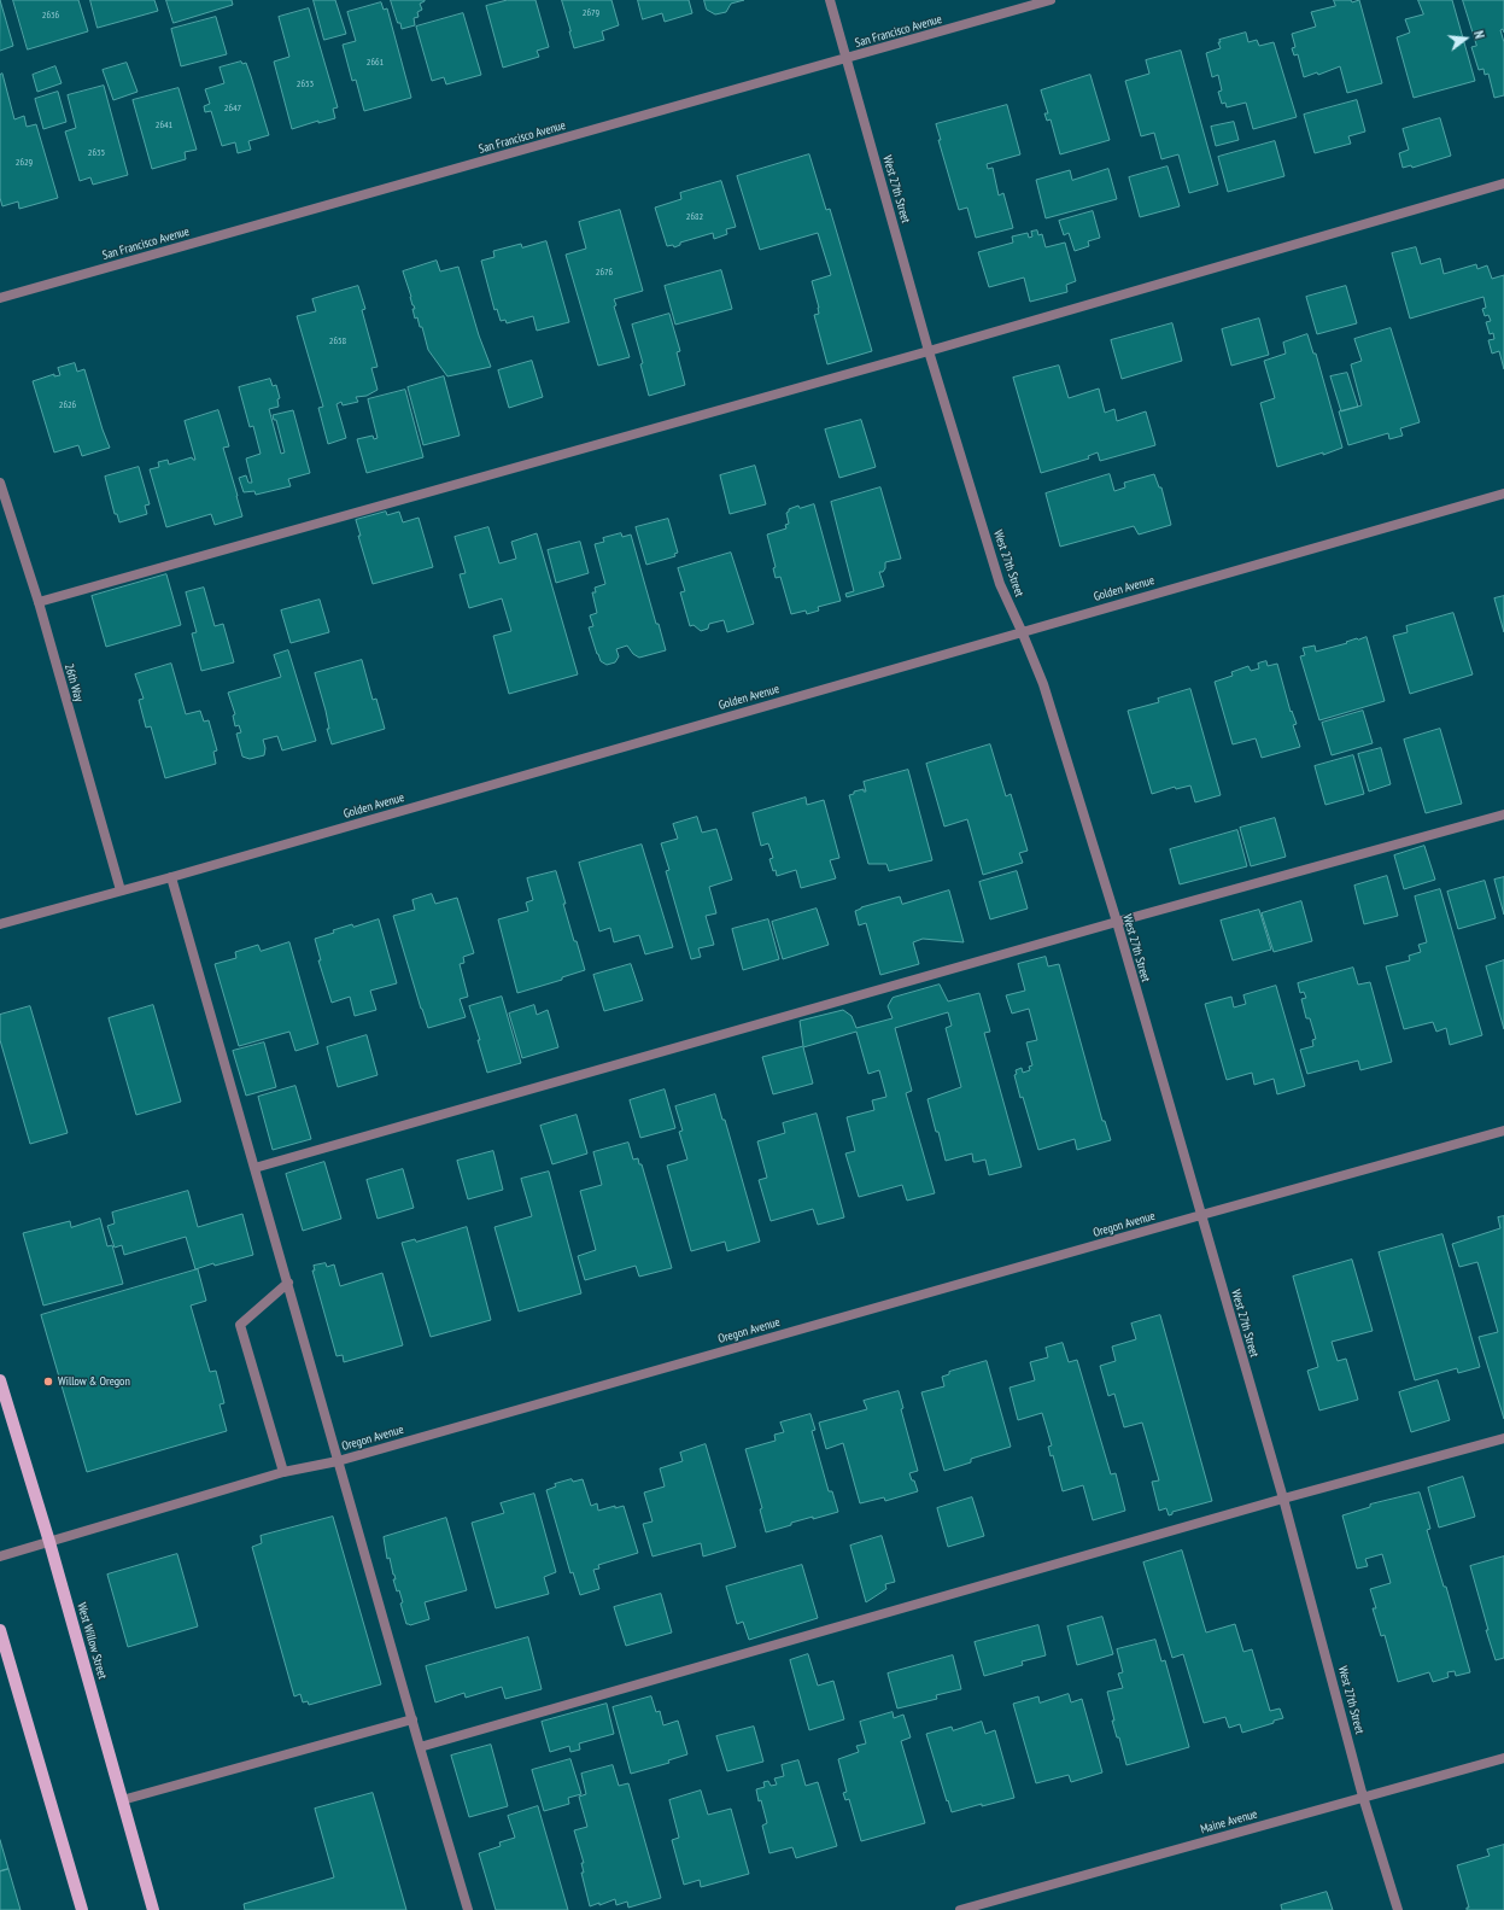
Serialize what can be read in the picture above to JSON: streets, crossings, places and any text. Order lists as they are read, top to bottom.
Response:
{
  "streets": {
    "main road": ["West Willow Street"],
    "street": [
      "San Francisco Avenue",
      "West 27th Street",
      "Golden Avenue",
      "26th Way",
      "Oregon Avenue",
      "Maine Avenue"
    ]
  },
  "crossings": [
    ["San Francisco Avenue", "West 27th Street"],
    ["West 27th Street", "Golden Avenue"],
    ["West 27th Street", "Oregon Avenue"],
    ["West 27th Street", "Maine Avenue"],
    ["Golden Avenue", "26th Way"],
    ["Oregon Avenue", "West Willow Street"]
  ],
  "places": ["Willow & Oregon"],
  "house_numbers": [
    "2679",
    "2636",
    "2661",
    "2653",
    "2647",
    "2641",
    "2635",
    "2629",
    "2682",
    "2676",
    "2658",
    "2626"
  ],
  "north": "right"
}
